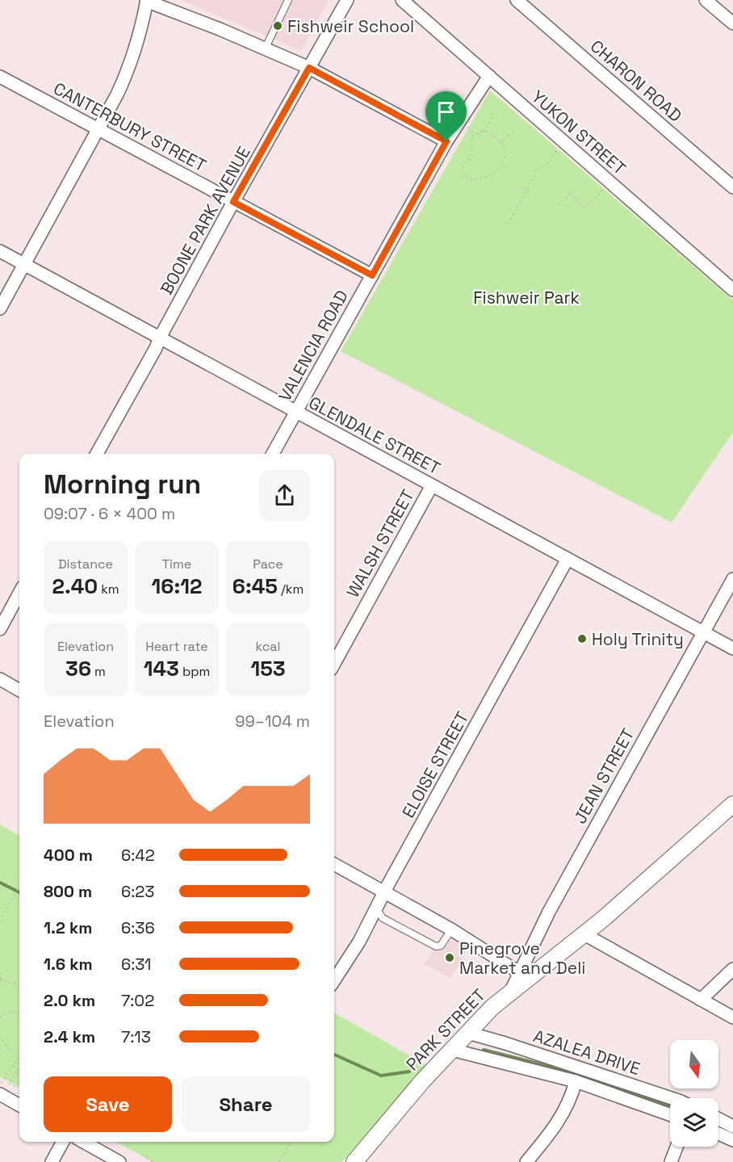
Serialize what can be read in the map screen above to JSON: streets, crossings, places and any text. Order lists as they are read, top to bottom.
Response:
{
  "streets": {
    "street": [
      "CHARON ROAD",
      "CANTERBURY STREET",
      "YUKON STREET",
      "BOONE PARK AVENUE",
      "VALENCIA ROAD",
      "GLENDALE STREET",
      "WALSH STREET",
      "ELOISE STREET",
      "JEAN STREET",
      "PARK STREET",
      "AZALEA DRIVE"
    ]
  },
  "crossings": [
    ["CANTERBURY STREET", "BOONE PARK AVENUE"],
    ["CANTERBURY STREET", "VALENCIA ROAD"],
    ["YUKON STREET", "VALENCIA ROAD"],
    ["BOONE PARK AVENUE", "GLENDALE STREET"],
    ["VALENCIA ROAD", "GLENDALE STREET"],
    ["GLENDALE STREET", "WALSH STREET"],
    ["GLENDALE STREET", "ELOISE STREET"],
    ["GLENDALE STREET", "JEAN STREET"],
    ["JEAN STREET", "PARK STREET"],
    ["PARK STREET", "AZALEA DRIVE"]
  ],
  "parks": ["Fishweir Park"],
  "places": ["Fishweir School", "Holy Trinity", "Pinegrove Market and Deli"],
  "north": "bottom",
  "page": {
    "heading": ["Morning run", "09:07 · 6 × 400 m"],
    "stats": [
      ["Distance", "2.40 km"],
      ["Time", "16:12"],
      ["Pace", "6:45 /km"],
      ["Elevation", "36 m"],
      ["Heart rate", "143 bpm"],
      ["kcal", "153"]
    ],
    "chart": ["Elevation", "99–104 m"],
    "list": [
      {
        "name": "400 m",
        "note": "6:42"
      },
      {
        "name": "800 m",
        "note": "6:23"
      },
      {
        "name": "1.2 km",
        "note": "6:36"
      },
      {
        "name": "1.6 km",
        "note": "6:31"
      },
      {
        "name": "2.0 km",
        "note": "7:02"
      },
      {
        "name": "2.4 km",
        "note": "7:13"
      }
    ],
    "buttons": ["Save", "Share"]
  }
}
